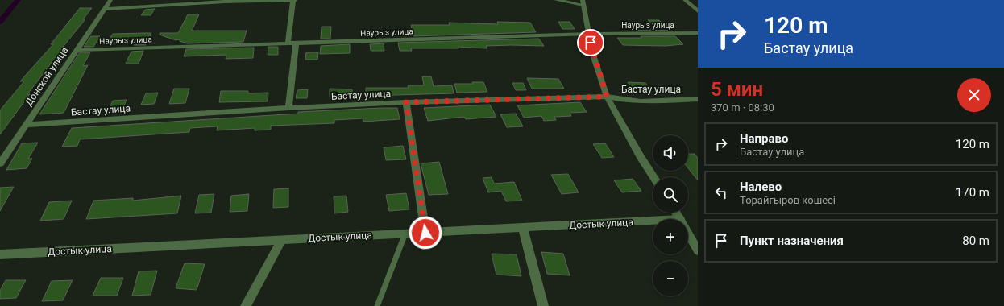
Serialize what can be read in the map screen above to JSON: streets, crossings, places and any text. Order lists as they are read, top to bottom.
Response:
{
  "streets": {
    "street": [
      "Наурыз улица",
      "Донской улица",
      "Бастау улица",
      "Достык улица"
    ]
  },
  "crossings": [
    ["Наурыз улица", "Донской улица"],
    ["Донской улица", "Бастау улица"]
  ],
  "page": {
    "turn": ["120 m", "Бастау улица"],
    "heading": ["5 мин", "370 m · 08:30"],
    "list": [
      {
        "name": "Направо",
        "note": "Бастау улица",
        "value": "120 m"
      },
      {
        "name": "Налево",
        "note": "Торайғыров көшесі",
        "value": "170 m"
      },
      {
        "name": "Пункт назначения",
        "value": "80 m"
      }
    ],
    "map_buttons": ["+", "−"]
  }
}
